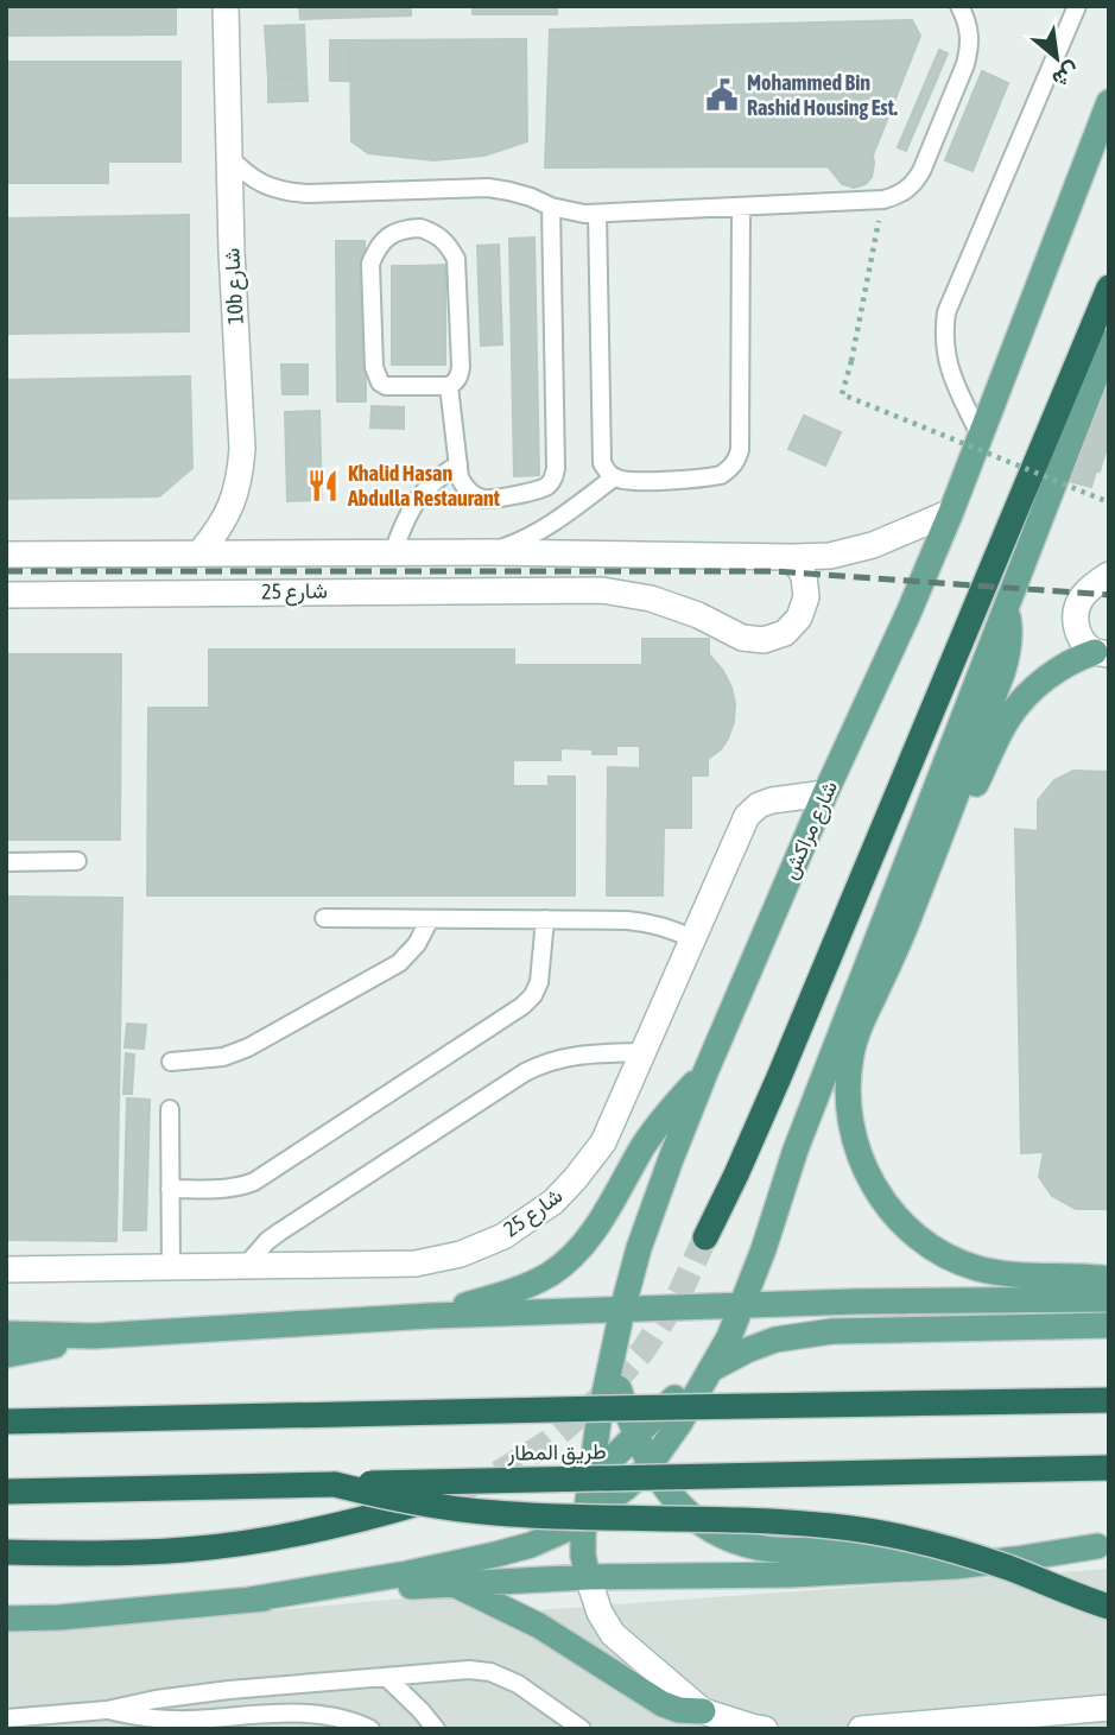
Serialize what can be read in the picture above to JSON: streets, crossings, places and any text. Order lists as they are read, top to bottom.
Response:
{
  "streets": {
    "highway": ["طريق المطار"],
    "main road": ["شارع مراكش"],
    "street": ["10b شارع", "شارع 25"]
  },
  "crossings": [
    ["10b شارع", "شارع 25"],
    ["شارع 25", "شارع مراكش"]
  ],
  "places": {
    "public building": ["Mohammed Bin Rashid Housing Est."],
    "restaurant": ["Khalid Hasan Abdulla Restaurant"]
  },
  "north": "bottom right"
}
